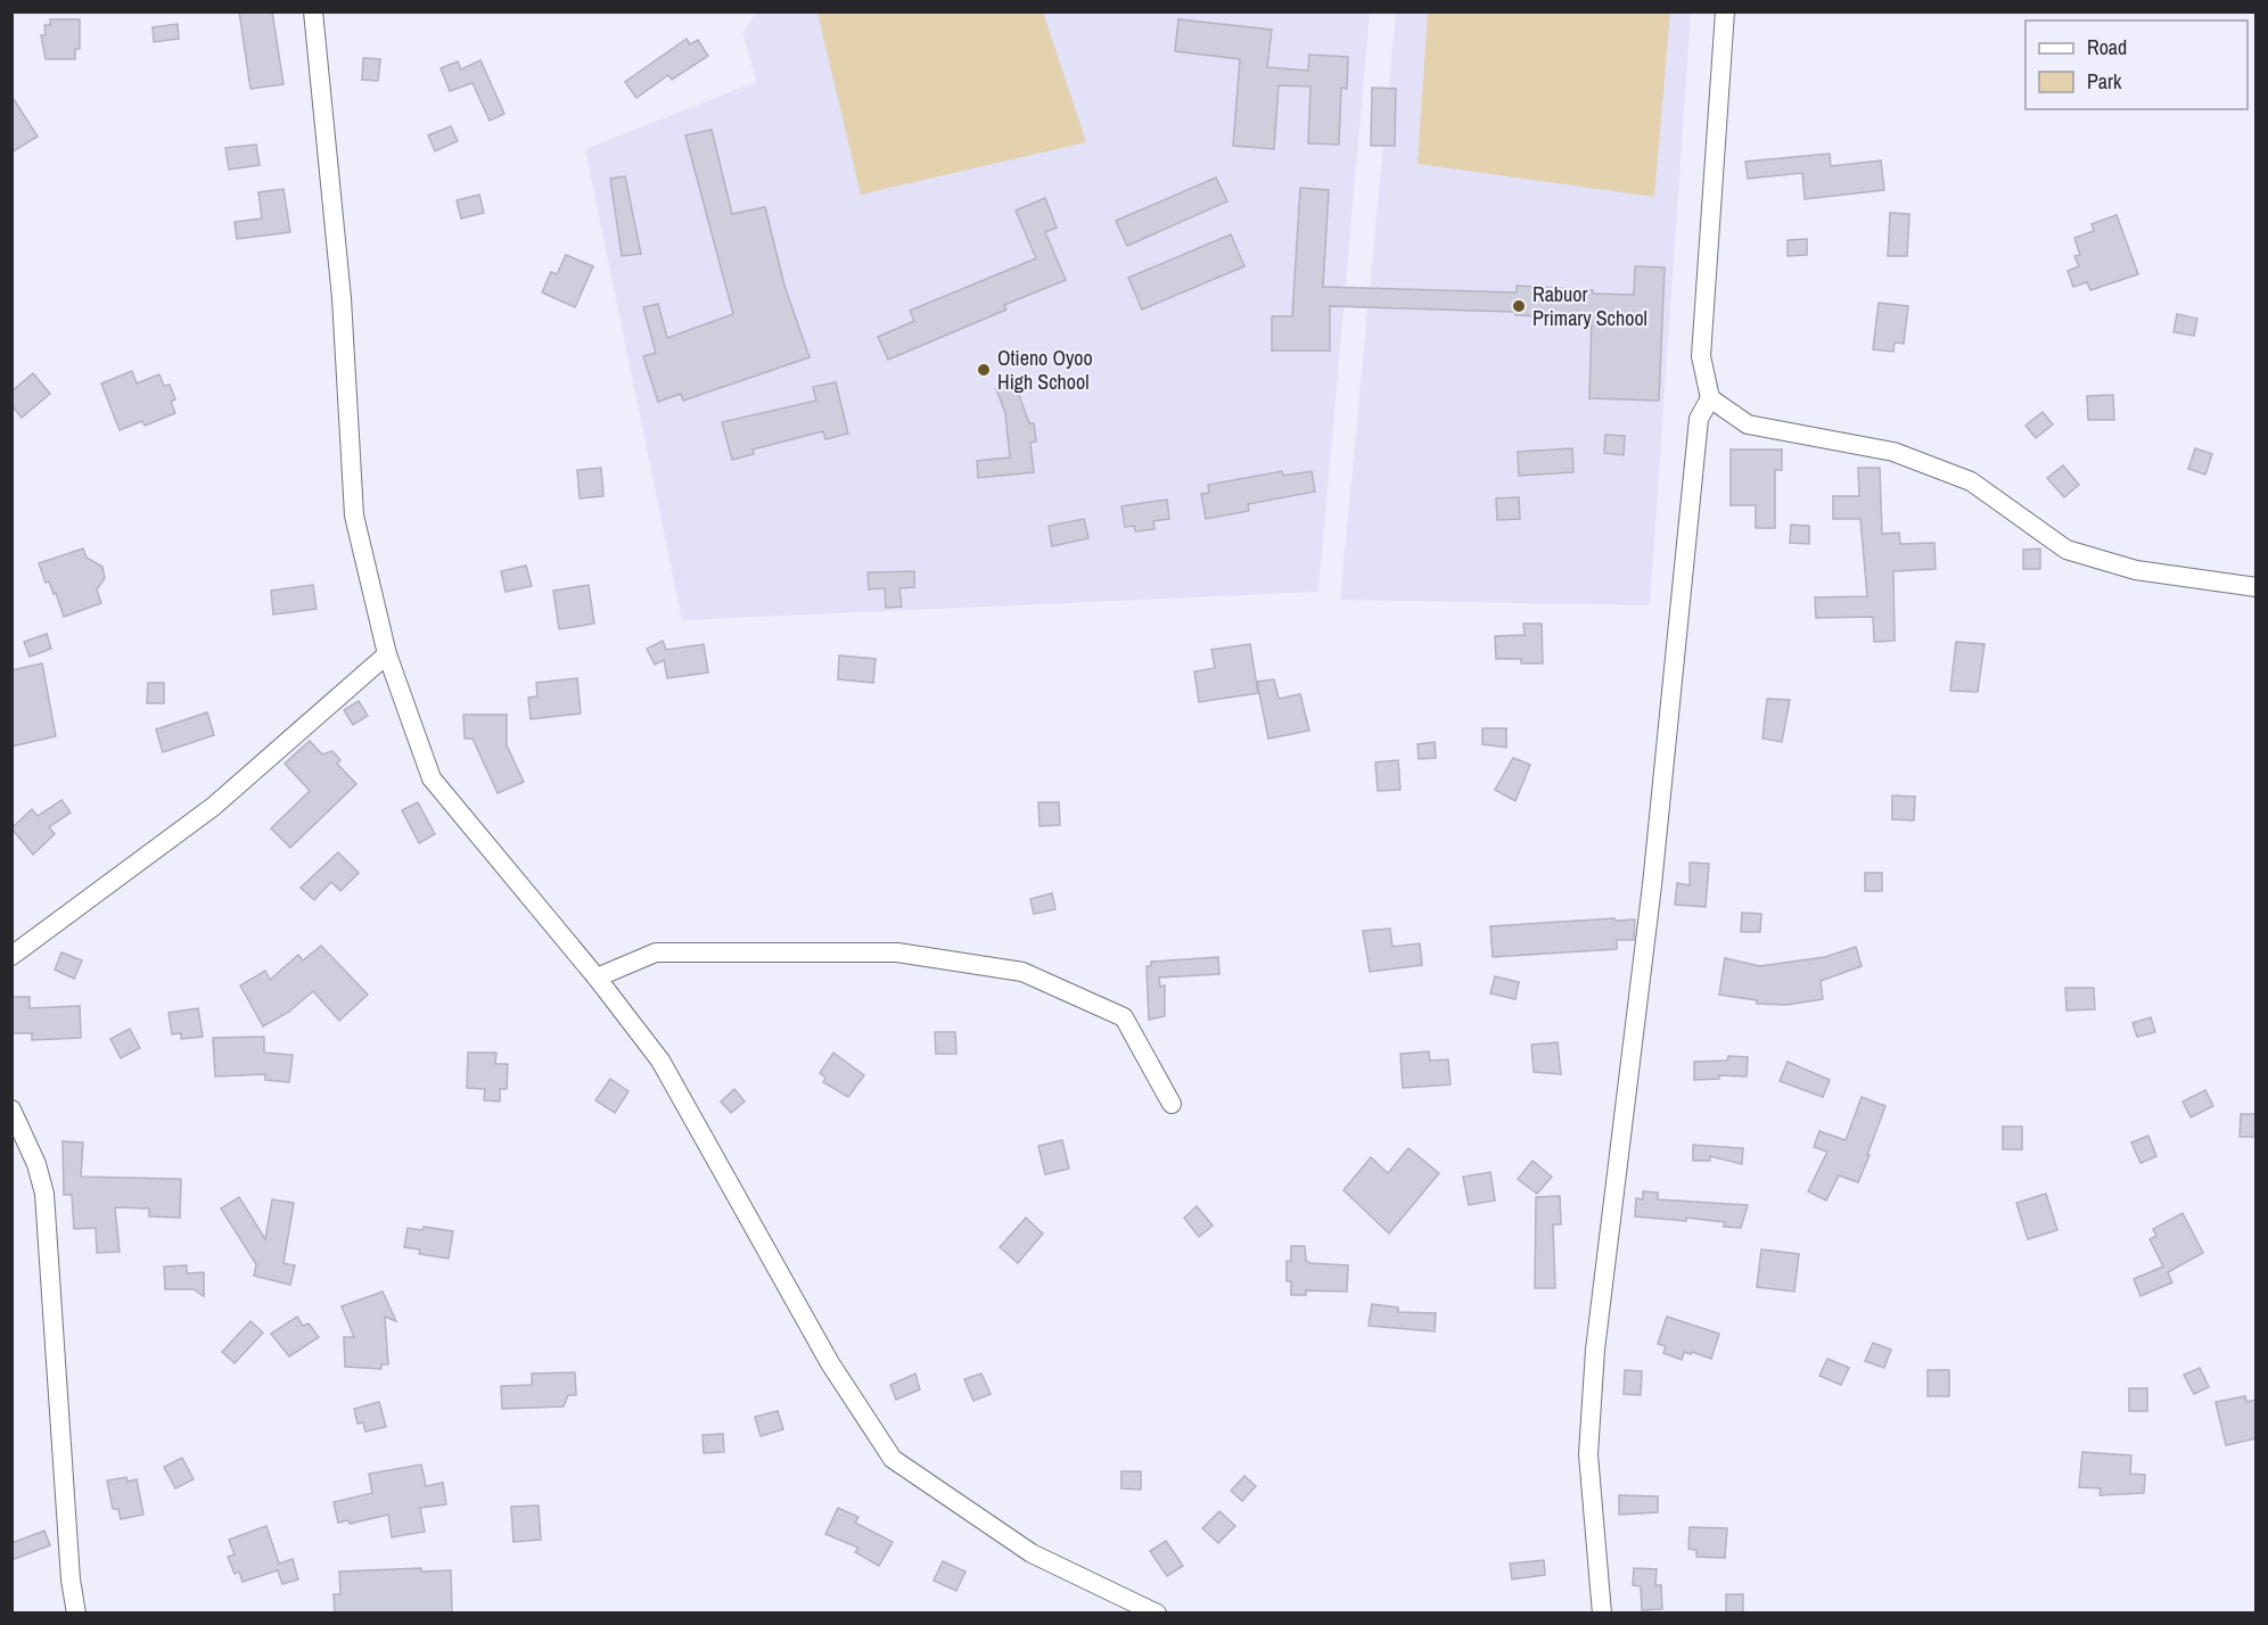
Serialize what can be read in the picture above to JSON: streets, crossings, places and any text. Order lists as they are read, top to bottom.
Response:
{
  "places": ["Rabuor Primary School", "Otieno Oyoo High School"],
  "legend": ["Road", "Park"]
}
